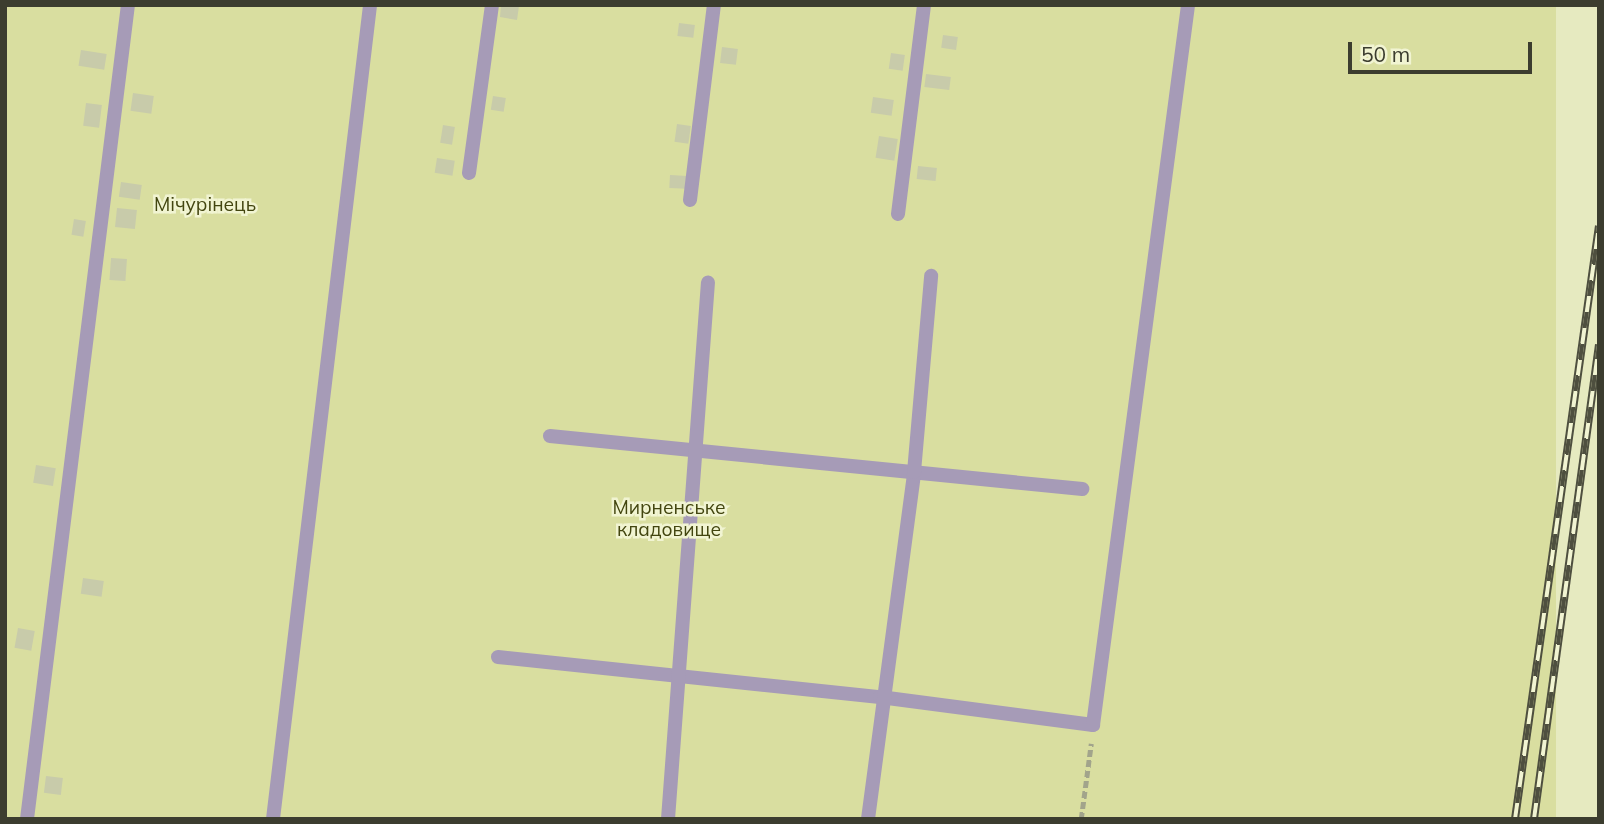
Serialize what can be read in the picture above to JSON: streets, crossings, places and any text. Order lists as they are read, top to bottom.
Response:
{
  "parks": ["Мічурінець", "Мирненське кладовище"],
  "scale_bar": "50 m"
}
